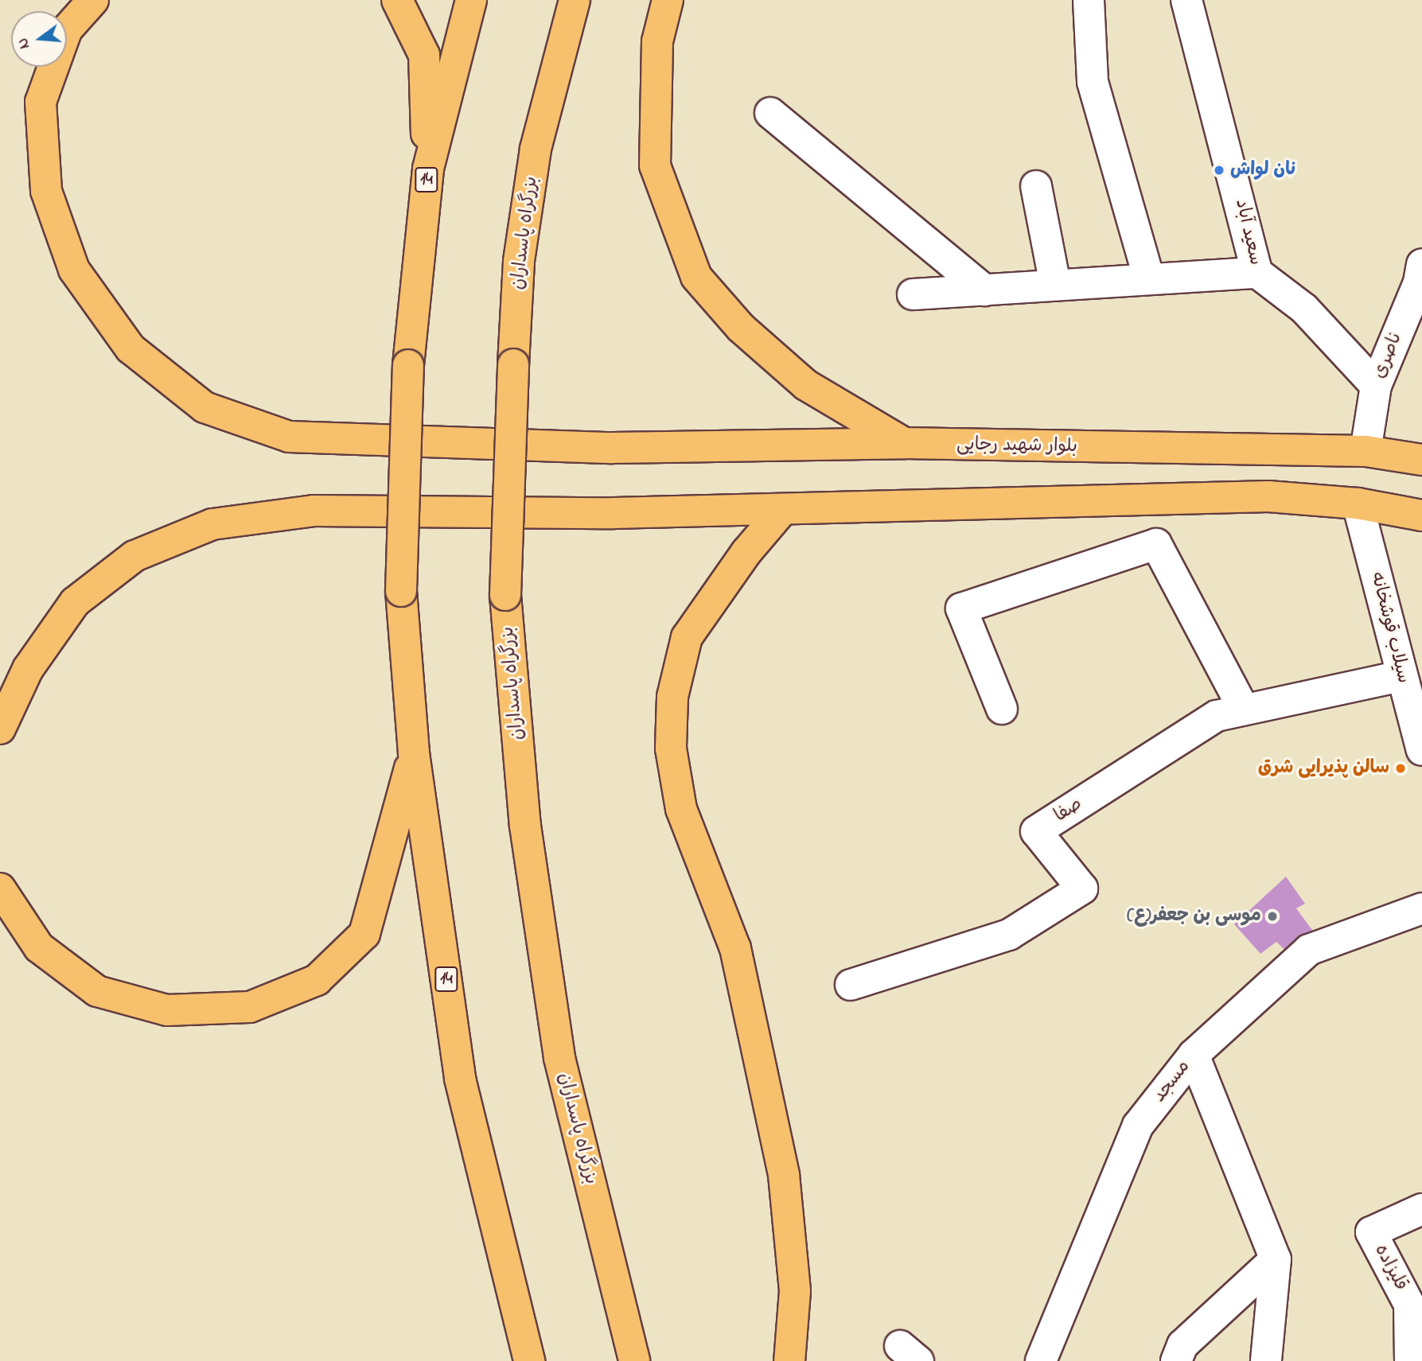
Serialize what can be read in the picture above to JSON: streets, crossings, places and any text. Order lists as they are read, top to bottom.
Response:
{
  "streets": {
    "highway": ["14", "بزرگراه پاسداران", "بلوار شهید رجایی"],
    "street": [
      "سعید آباد",
      "ناصری",
      "سیلاب قوشخانه",
      "صفا",
      "مسجد",
      "قلیزاده"
    ]
  },
  "crossings": [
    ["سعید آباد", "ناصری"],
    ["ناصری", "بلوار شهید رجایی"],
    ["سیلاب قوشخانه", "صفا"]
  ],
  "places": ["نان لواش", "سالن پذیرایی شرق", "موسی بن جعفر(ع)"],
  "north": "left"
}
